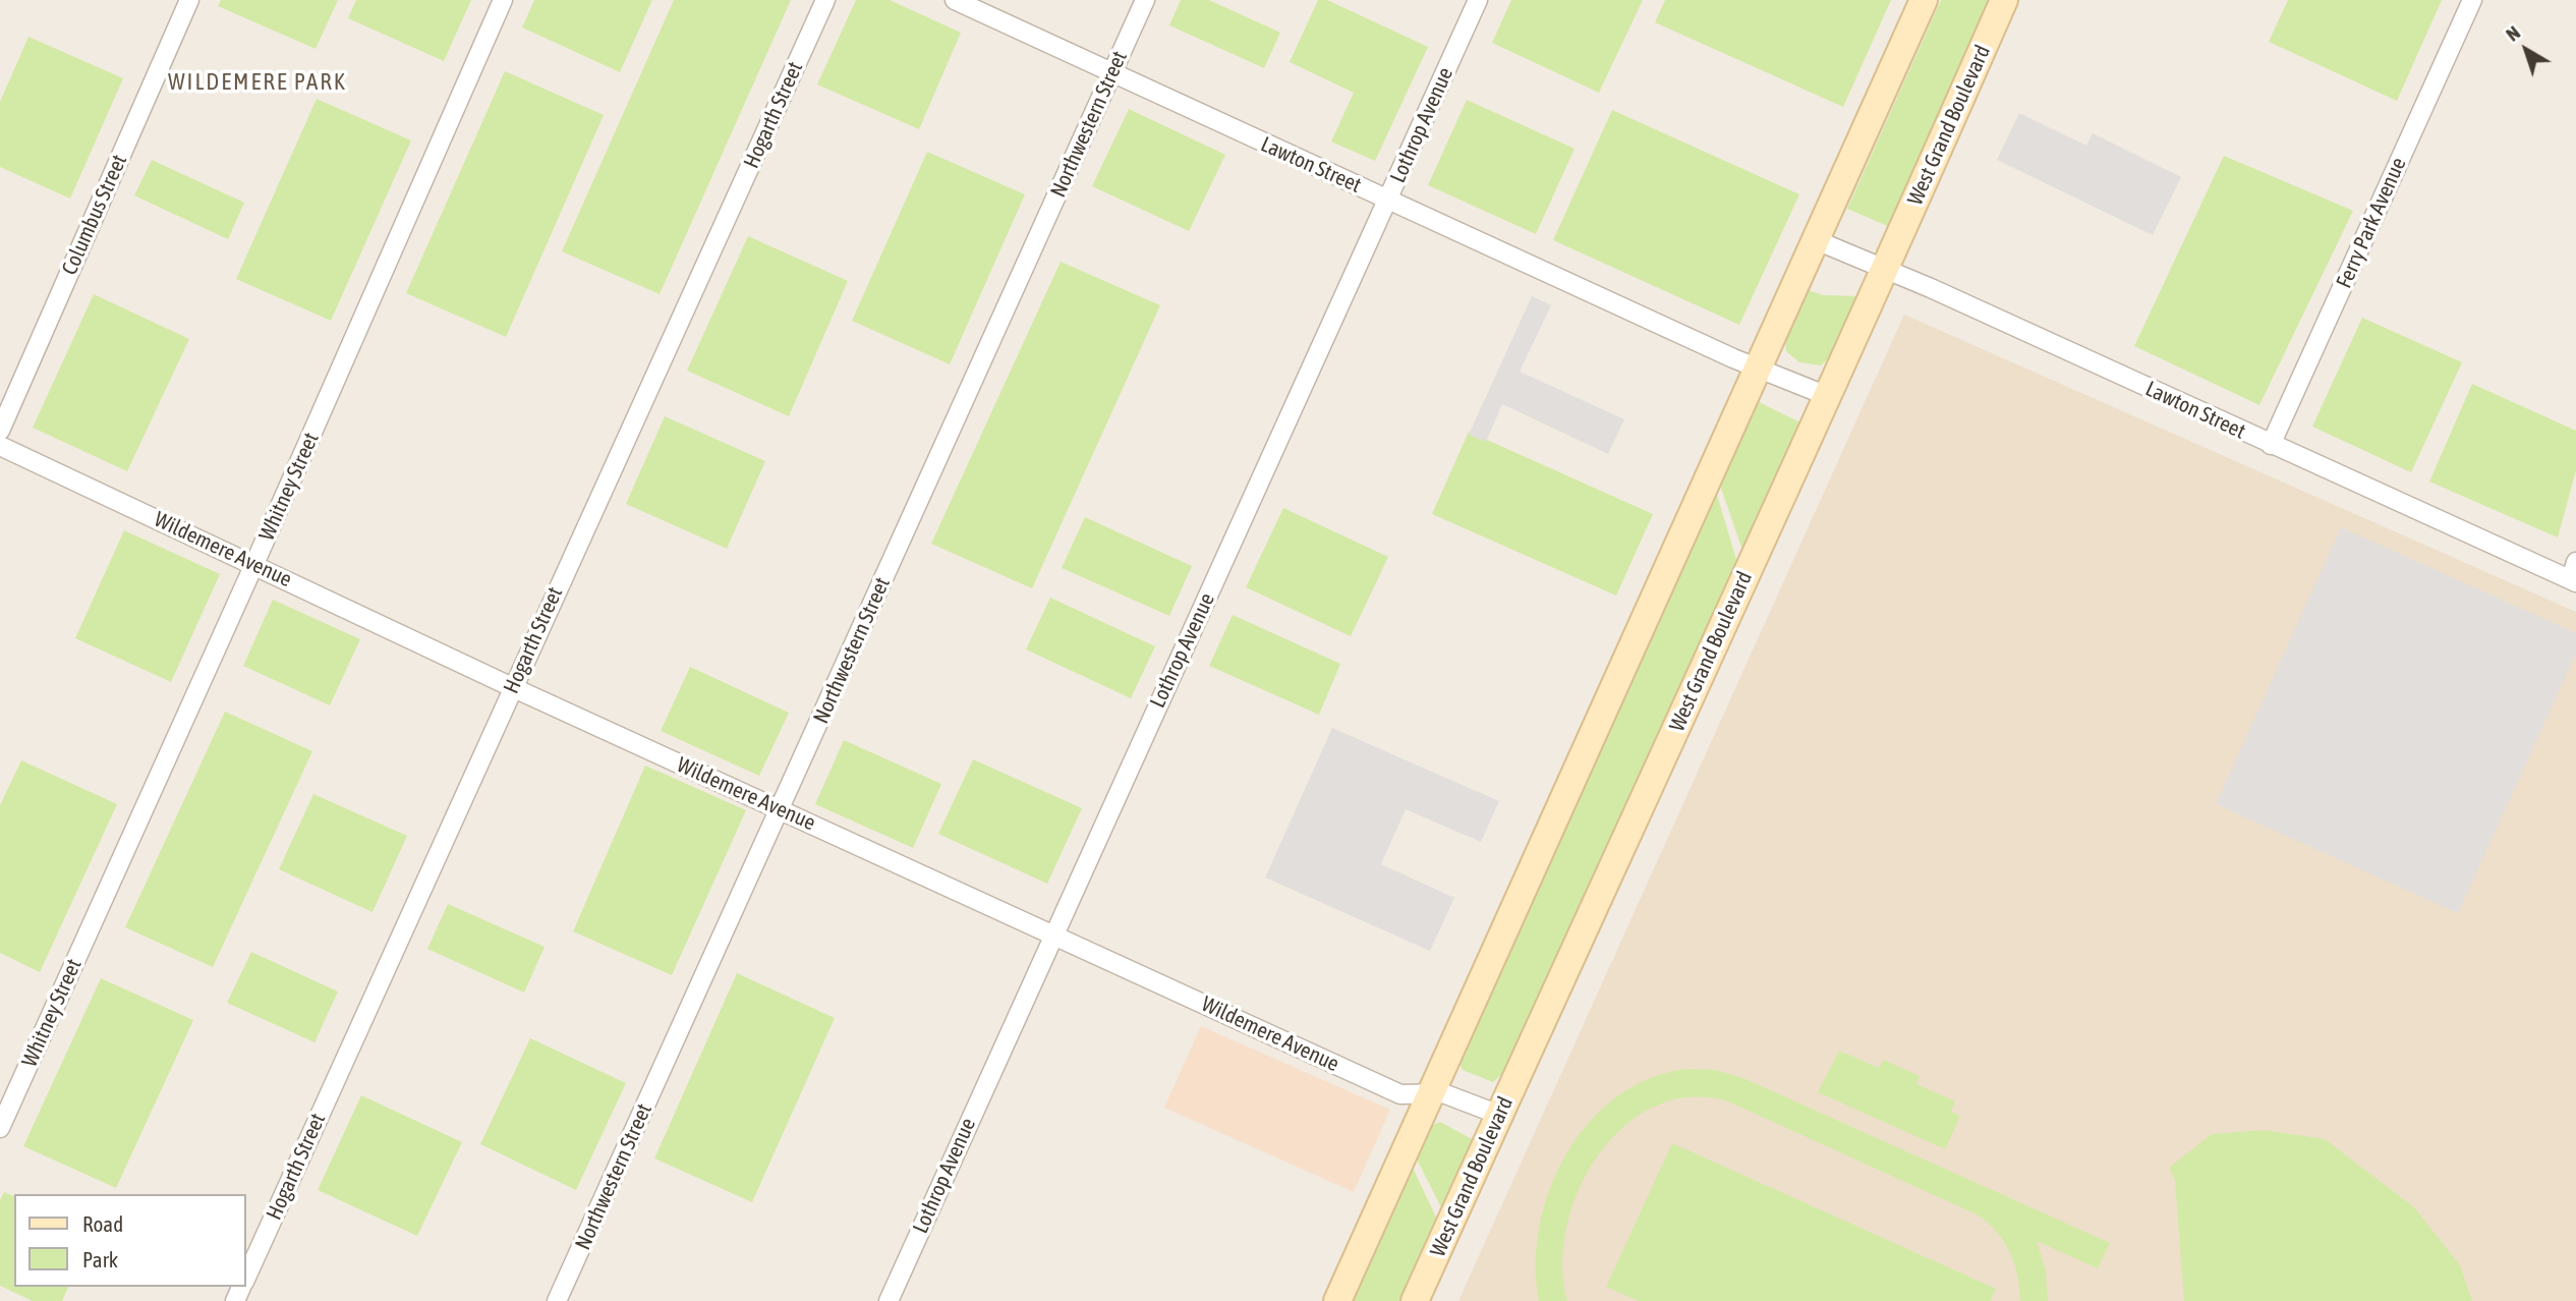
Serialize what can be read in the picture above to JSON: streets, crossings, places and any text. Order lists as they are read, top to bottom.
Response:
{
  "streets": {
    "main road": ["West Grand Boulevard"],
    "street": [
      "Hogarth Street",
      "Northwestern Street",
      "Lothrop Avenue",
      "Lawton Street",
      "Columbus Street",
      "Ferry Park Avenue",
      "Whitney Street",
      "Wildemere Avenue"
    ]
  },
  "crossings": [
    ["Hogarth Street", "Wildemere Avenue"],
    ["Northwestern Street", "Lawton Street"],
    ["Northwestern Street", "Wildemere Avenue"],
    ["Lothrop Avenue", "Lawton Street"],
    ["Lothrop Avenue", "Wildemere Avenue"],
    ["West Grand Boulevard", "Lawton Street"],
    ["West Grand Boulevard", "Wildemere Avenue"],
    ["Lawton Street", "Ferry Park Avenue"],
    ["Whitney Street", "Wildemere Avenue"]
  ],
  "districts": ["WILDEMERE PARK"],
  "legend": ["Road", "Park"],
  "north": "top left"
}
